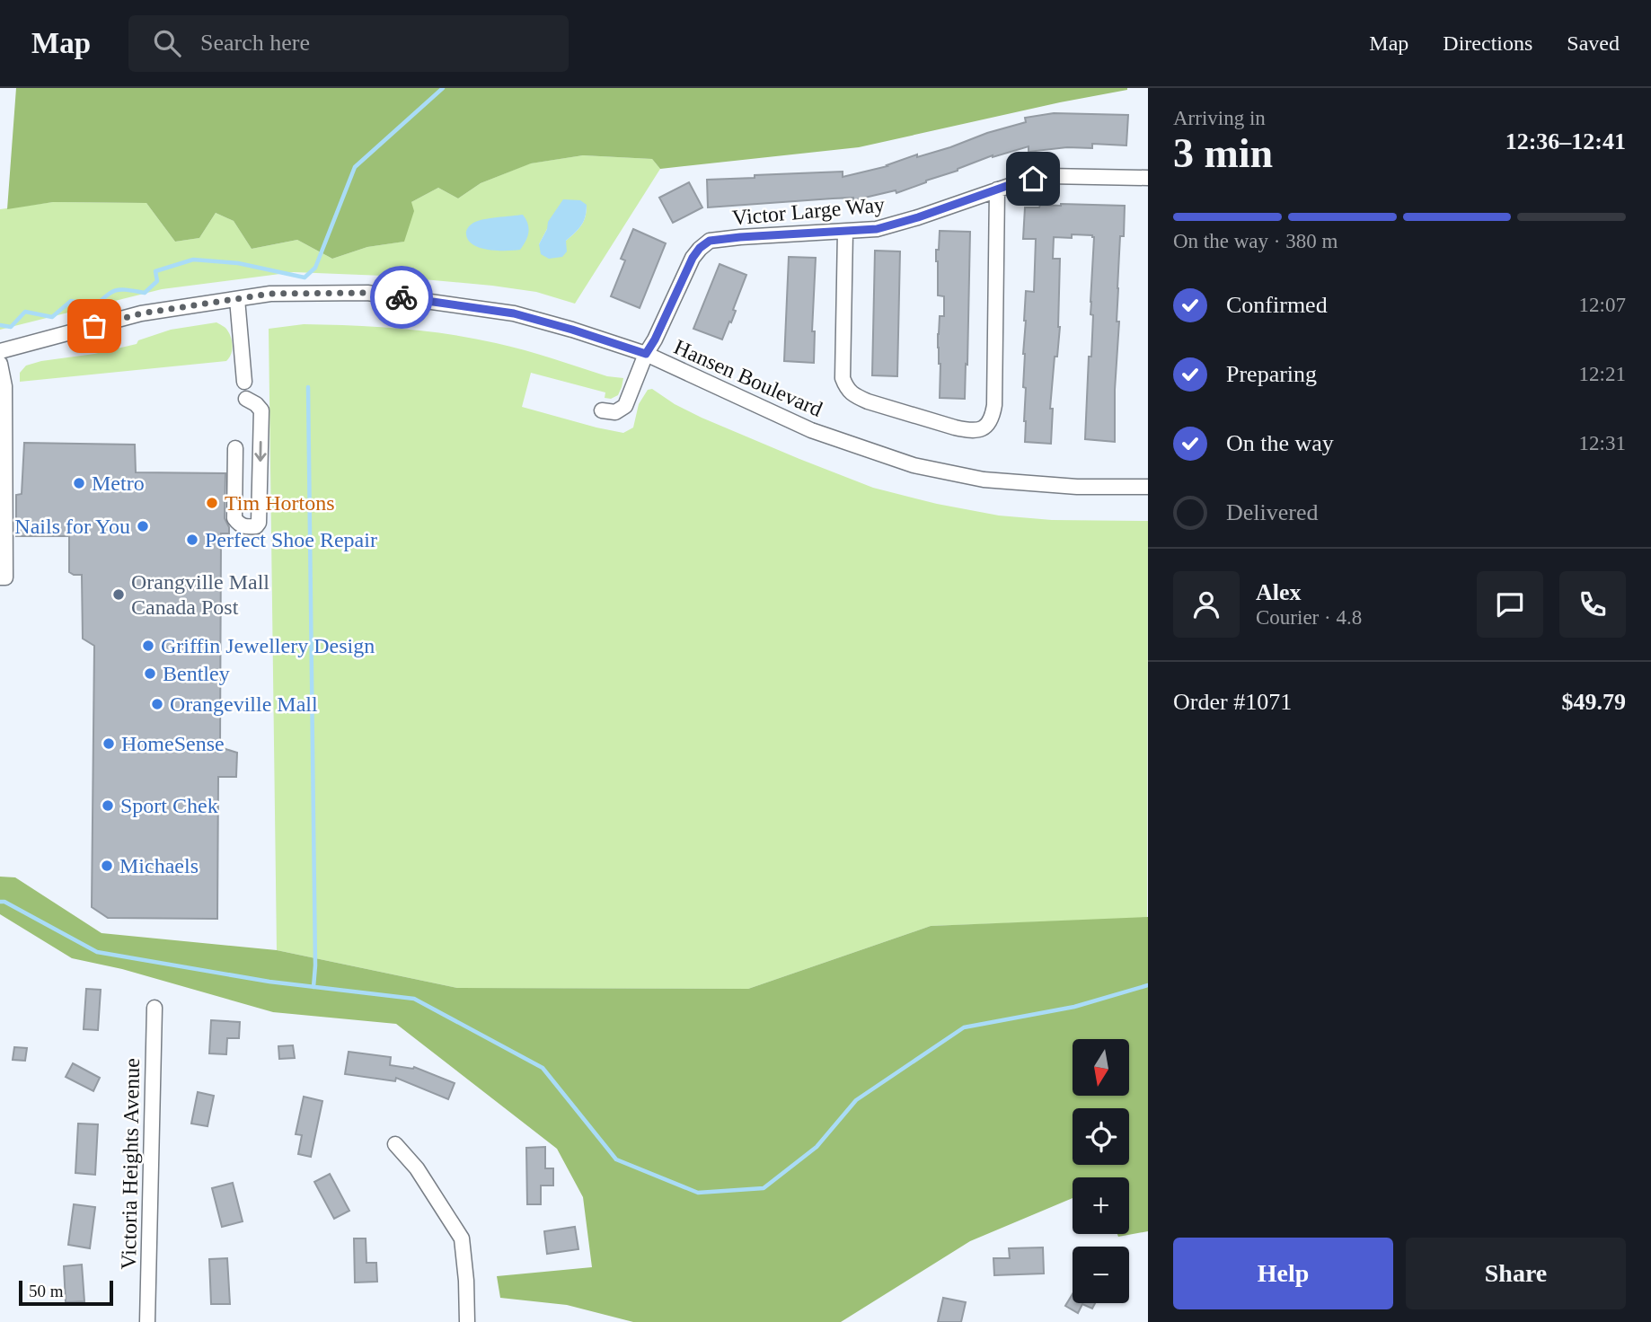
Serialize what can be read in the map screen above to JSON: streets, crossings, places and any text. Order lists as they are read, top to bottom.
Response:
{
  "streets": {
    "street": ["Victor Large Way", "Hansen Boulevard", "Victoria Heights Avenue"]
  },
  "crossings": [
    ["Victor Large Way", "Hansen Boulevard"]
  ],
  "places": [
    "Metro",
    "Tim Hortons",
    "Nails for You",
    "Perfect Shoe Repair",
    "Orangville Mall Canada Post",
    "Griffin Jewellery Design",
    "Bentley",
    "Orangeville Mall",
    "HomeSense",
    "Sport Chek",
    "Michaels"
  ],
  "scale_bar": "50 m",
  "north": "bottom",
  "page": {
    "header": "Map",
    "search": "Search here",
    "nav": ["Map", "Directions", "Saved"],
    "heading": ["3 min", "Arriving in", "12:36–12:41"],
    "panel": [
      "Alex",
      "Courier · 4.8",
      "Order #1071",
      "$49.79"
    ],
    "bar": "On the way · 380 m",
    "list": [
      ["Confirmed", "12:07"],
      ["Preparing", "12:21"],
      ["On the way", "12:31"],
      "Delivered"
    ],
    "map_buttons": ["+", "−"],
    "buttons": ["Help", "Share"],
    "scale": "50 m"
  }
}
